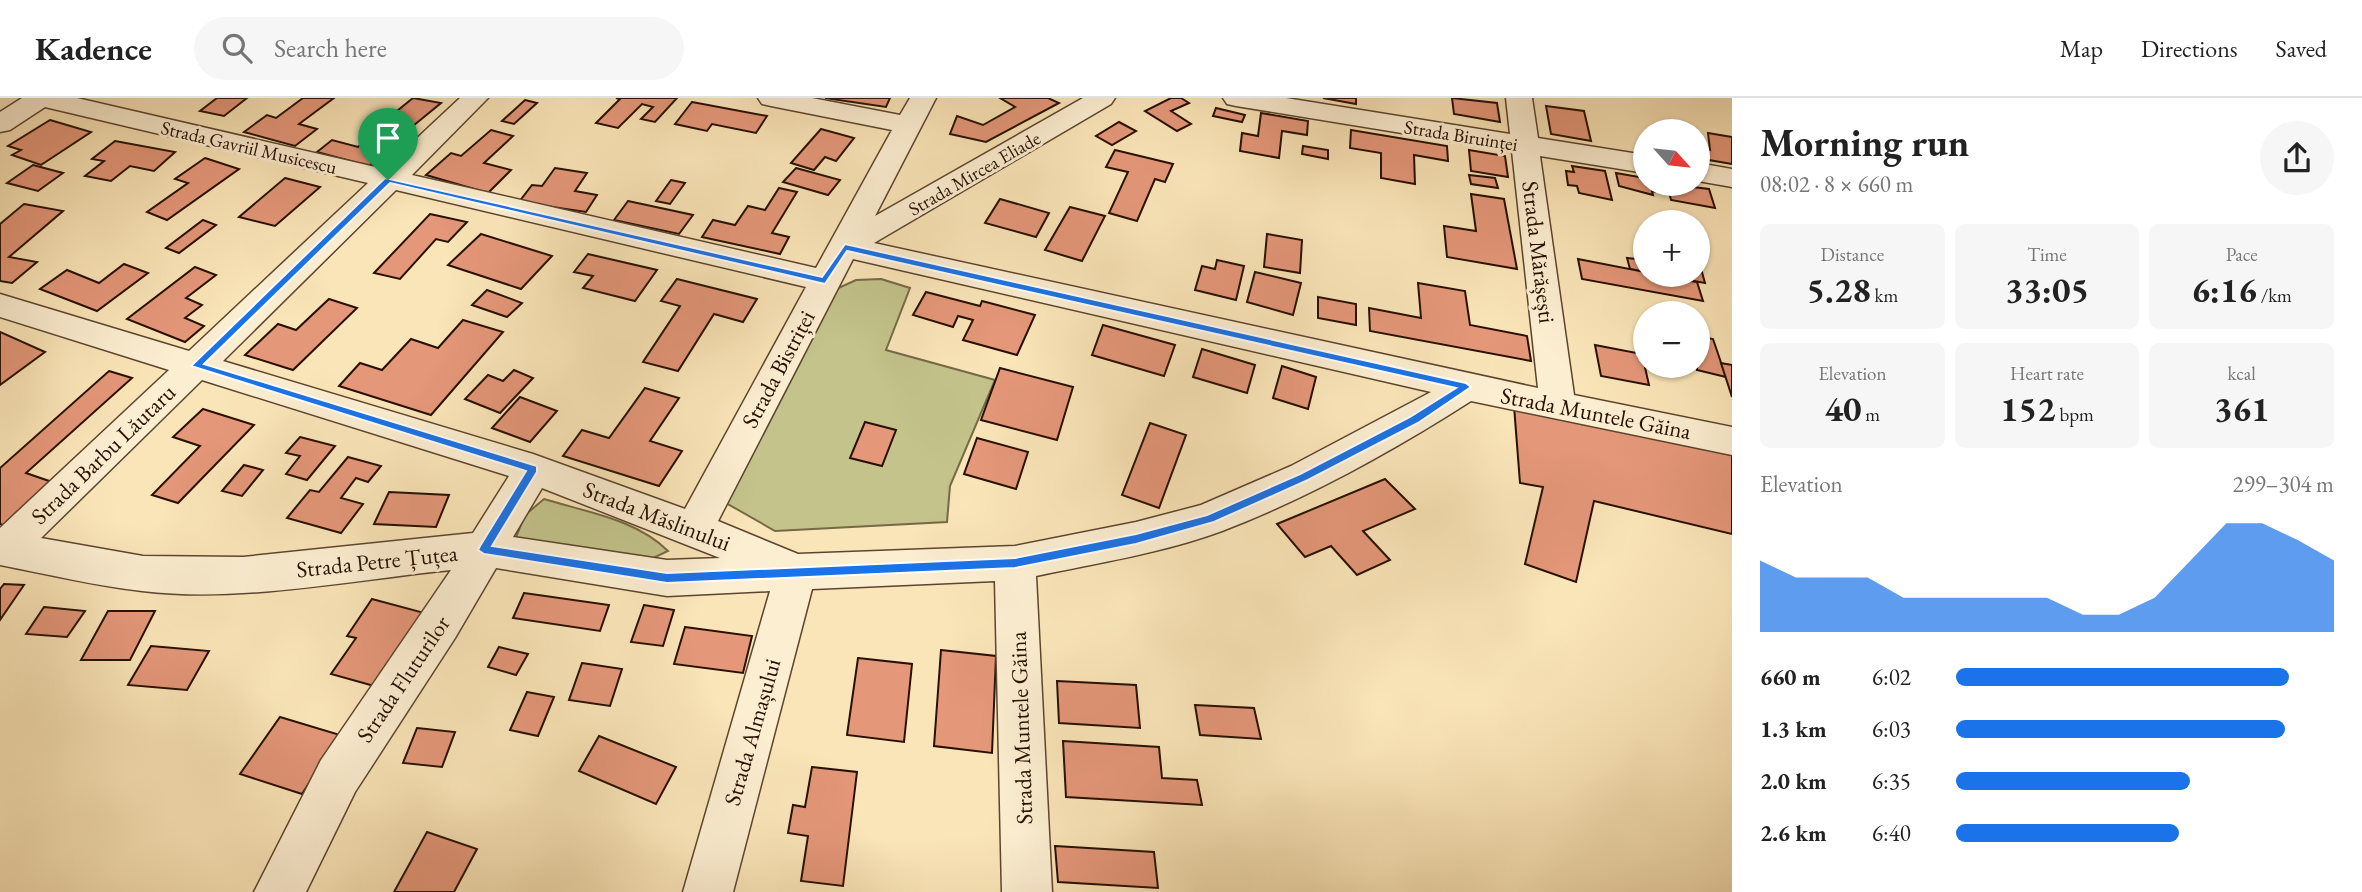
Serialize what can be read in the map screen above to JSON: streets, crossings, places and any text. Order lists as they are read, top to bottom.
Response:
{
  "streets": {
    "street": [
      "Strada Biruinței",
      "Strada Gavriil Musicescu",
      "Strada Mircea Eliade",
      "Strada Mărășești",
      "Strada Bistriței",
      "Strada Muntele Găina",
      "Strada Barbu Lăutaru",
      "Strada Măslinului",
      "Strada Petre Țuțea",
      "Strada Fluturilor",
      "Strada Almașului"
    ]
  },
  "crossings": [
    ["Strada Biruinței", "Strada Mărășești"],
    ["Strada Gavriil Musicescu", "Strada Bistriței"],
    ["Strada Gavriil Musicescu", "Strada Barbu Lăutaru"],
    ["Strada Mircea Eliade", "Strada Bistriței"],
    ["Strada Mircea Eliade", "Strada Muntele Găina"],
    ["Strada Mărășești", "Strada Muntele Găina"],
    ["Strada Bistriței", "Strada Muntele Găina"],
    ["Strada Bistriței", "Strada Măslinului"],
    ["Strada Muntele Găina", "Strada Măslinului"],
    ["Strada Barbu Lăutaru", "Strada Măslinului"],
    ["Strada Barbu Lăutaru", "Strada Petre Țuțea"],
    ["Strada Măslinului", "Strada Petre Țuțea"],
    ["Strada Măslinului", "Strada Fluturilor"],
    ["Strada Măslinului", "Strada Almașului"],
    ["Strada Petre Țuțea", "Strada Fluturilor"],
    ["Strada Petre Țuțea", "Strada Almașului"]
  ],
  "north": "bottom right",
  "page": {
    "header": "Kadence",
    "search": "Search here",
    "nav": ["Map", "Directions", "Saved"],
    "heading": ["Morning run", "08:02 · 8 × 660 m"],
    "map_buttons": ["+", "−"],
    "stats": [
      ["Distance", "5.28 km"],
      ["Time", "33:05"],
      ["Pace", "6:16 /km"],
      ["Elevation", "40 m"],
      ["Heart rate", "152 bpm"],
      ["kcal", "361"]
    ],
    "chart": ["Elevation", "299–304 m"],
    "list": [
      {
        "name": "660 m",
        "note": "6:02"
      },
      {
        "name": "1.3 km",
        "note": "6:03"
      },
      {
        "name": "2.0 km",
        "note": "6:35"
      },
      {
        "name": "2.6 km",
        "note": "6:40"
      }
    ]
  }
}
